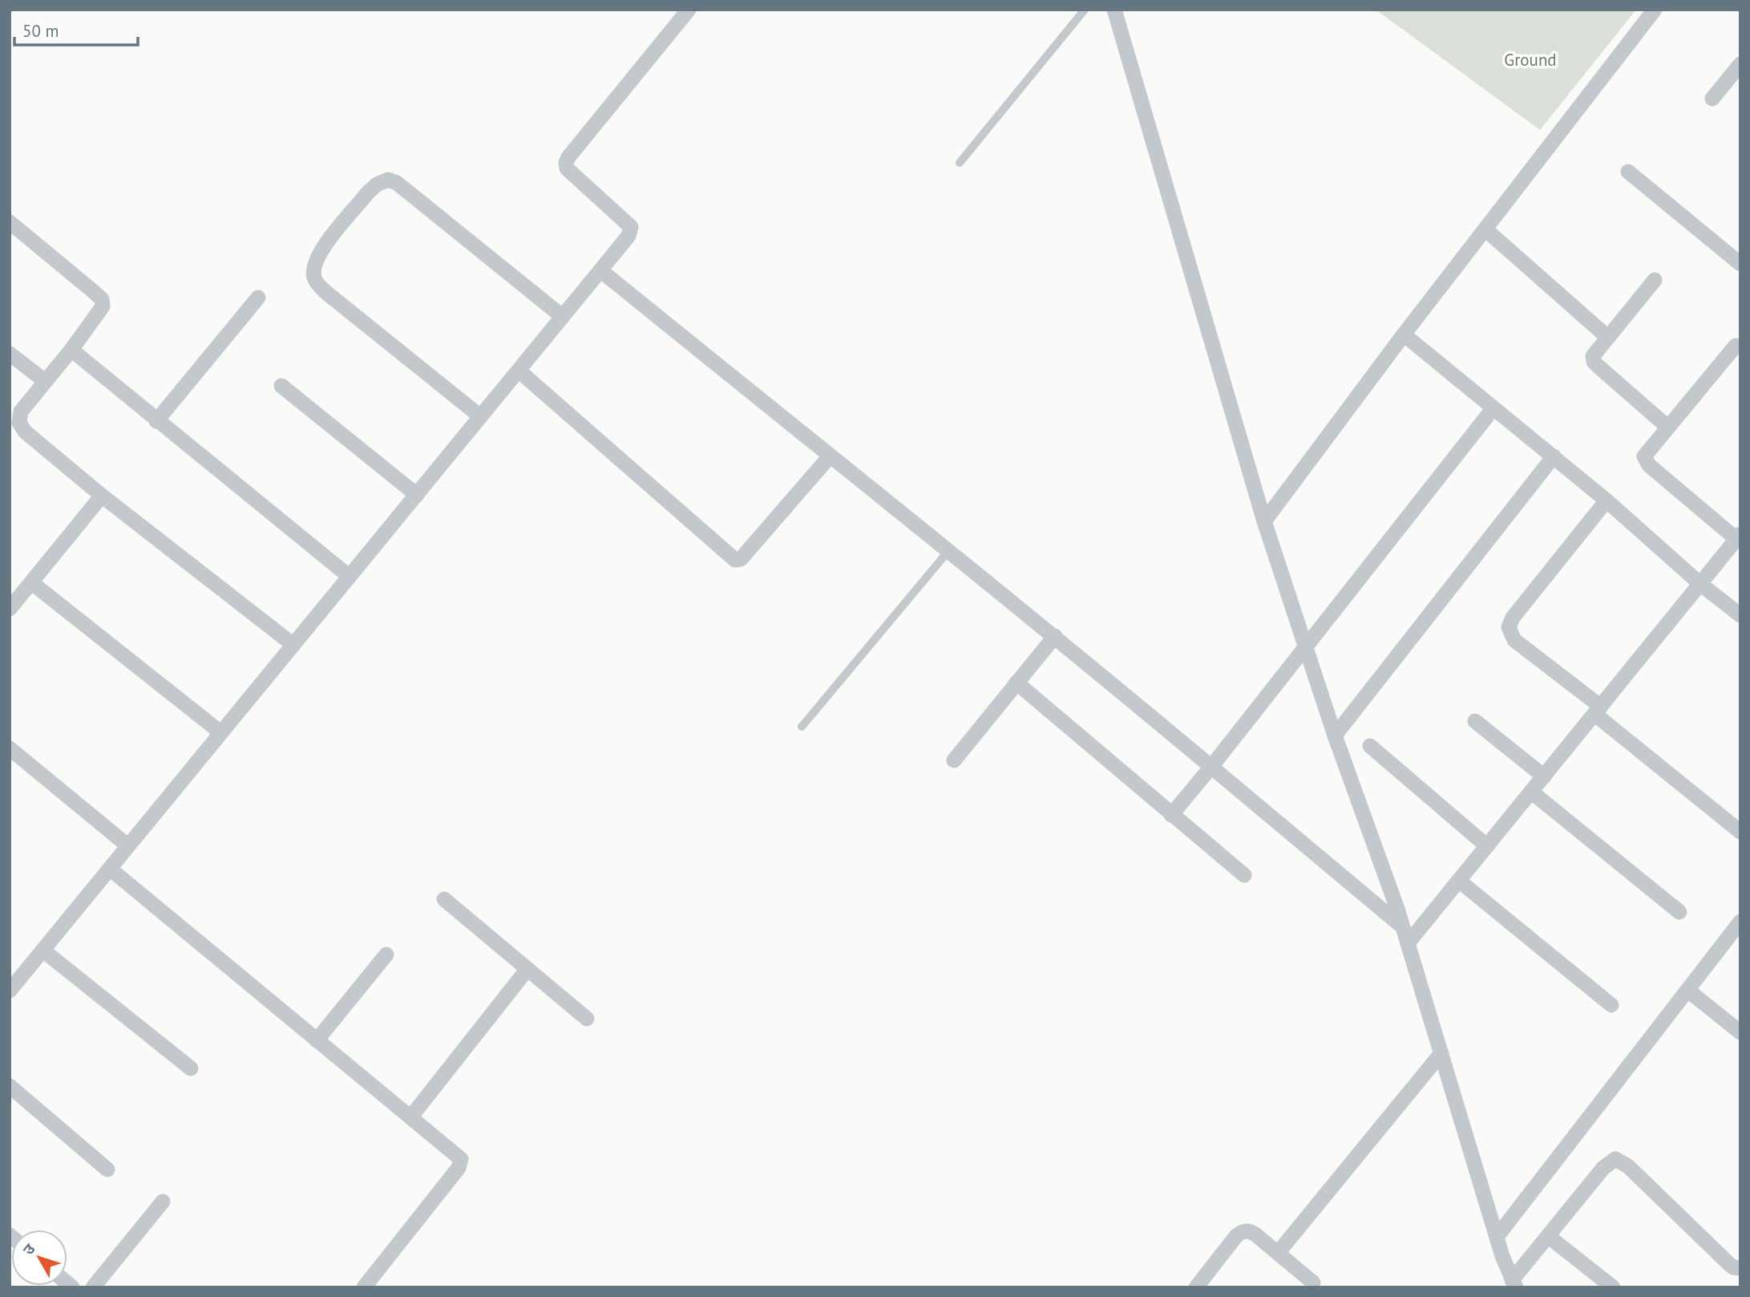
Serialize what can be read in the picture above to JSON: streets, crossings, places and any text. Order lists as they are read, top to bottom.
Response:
{
  "parks": ["Ground"],
  "scale_bar": "50 m",
  "north": "top left"
}
